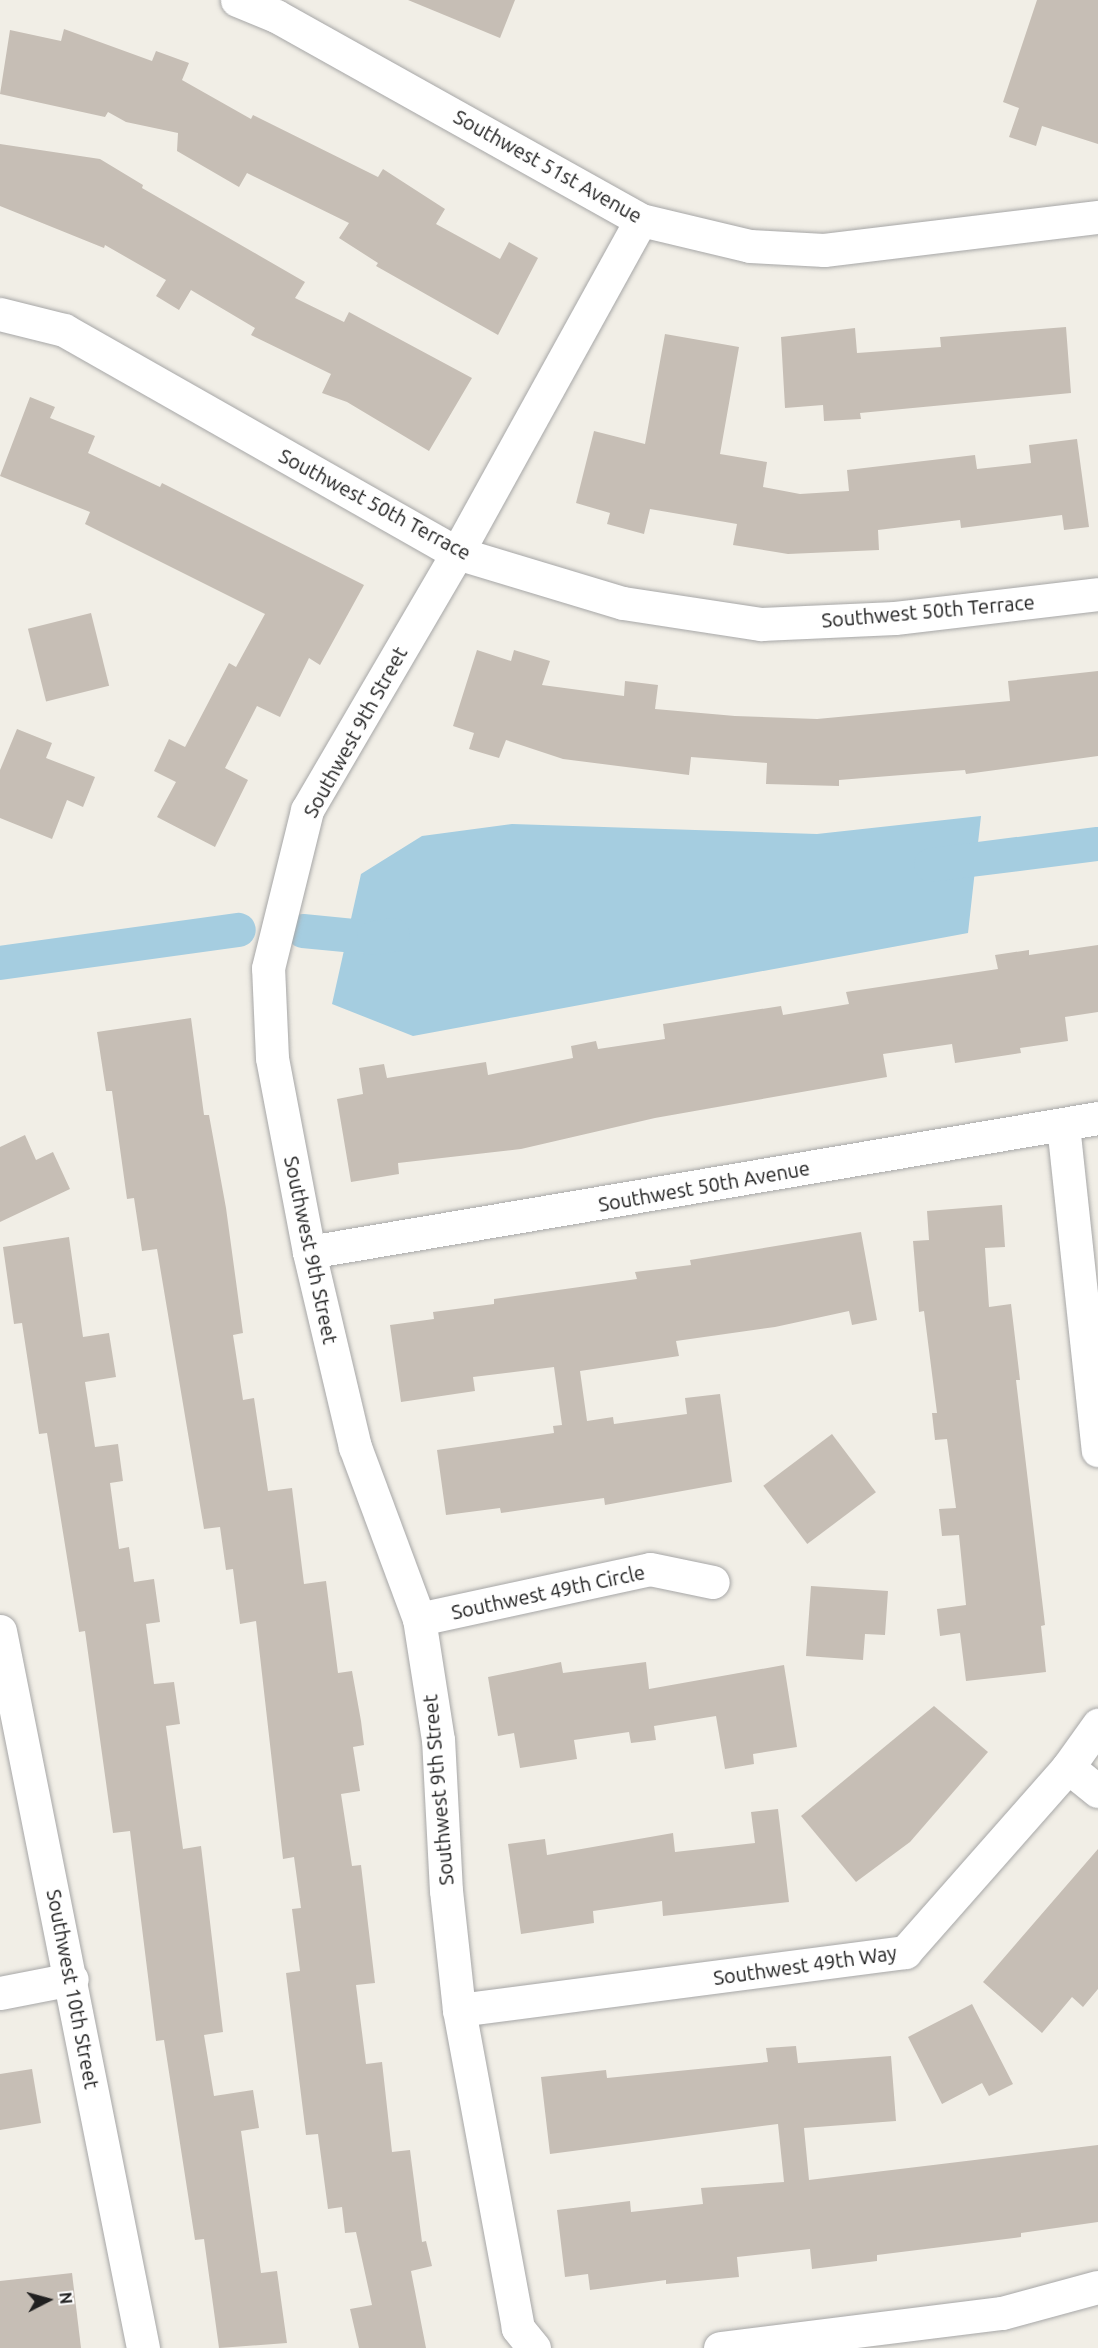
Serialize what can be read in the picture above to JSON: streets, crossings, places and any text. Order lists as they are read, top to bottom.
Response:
{
  "streets": {
    "street": [
      "Southwest 51st Avenue",
      "Southwest 50th Terrace",
      "Southwest 9th Street",
      "Southwest 50th Avenue",
      "Southwest 49th Circle",
      "Southwest 49th Way",
      "Southwest 10th Street"
    ]
  },
  "crossings": [
    ["Southwest 51st Avenue", "Southwest 9th Street"],
    ["Southwest 50th Terrace", "Southwest 9th Street"],
    ["Southwest 9th Street", "Southwest 50th Avenue"],
    ["Southwest 9th Street", "Southwest 49th Circle"],
    ["Southwest 9th Street", "Southwest 49th Way"]
  ],
  "north": "right"
}
